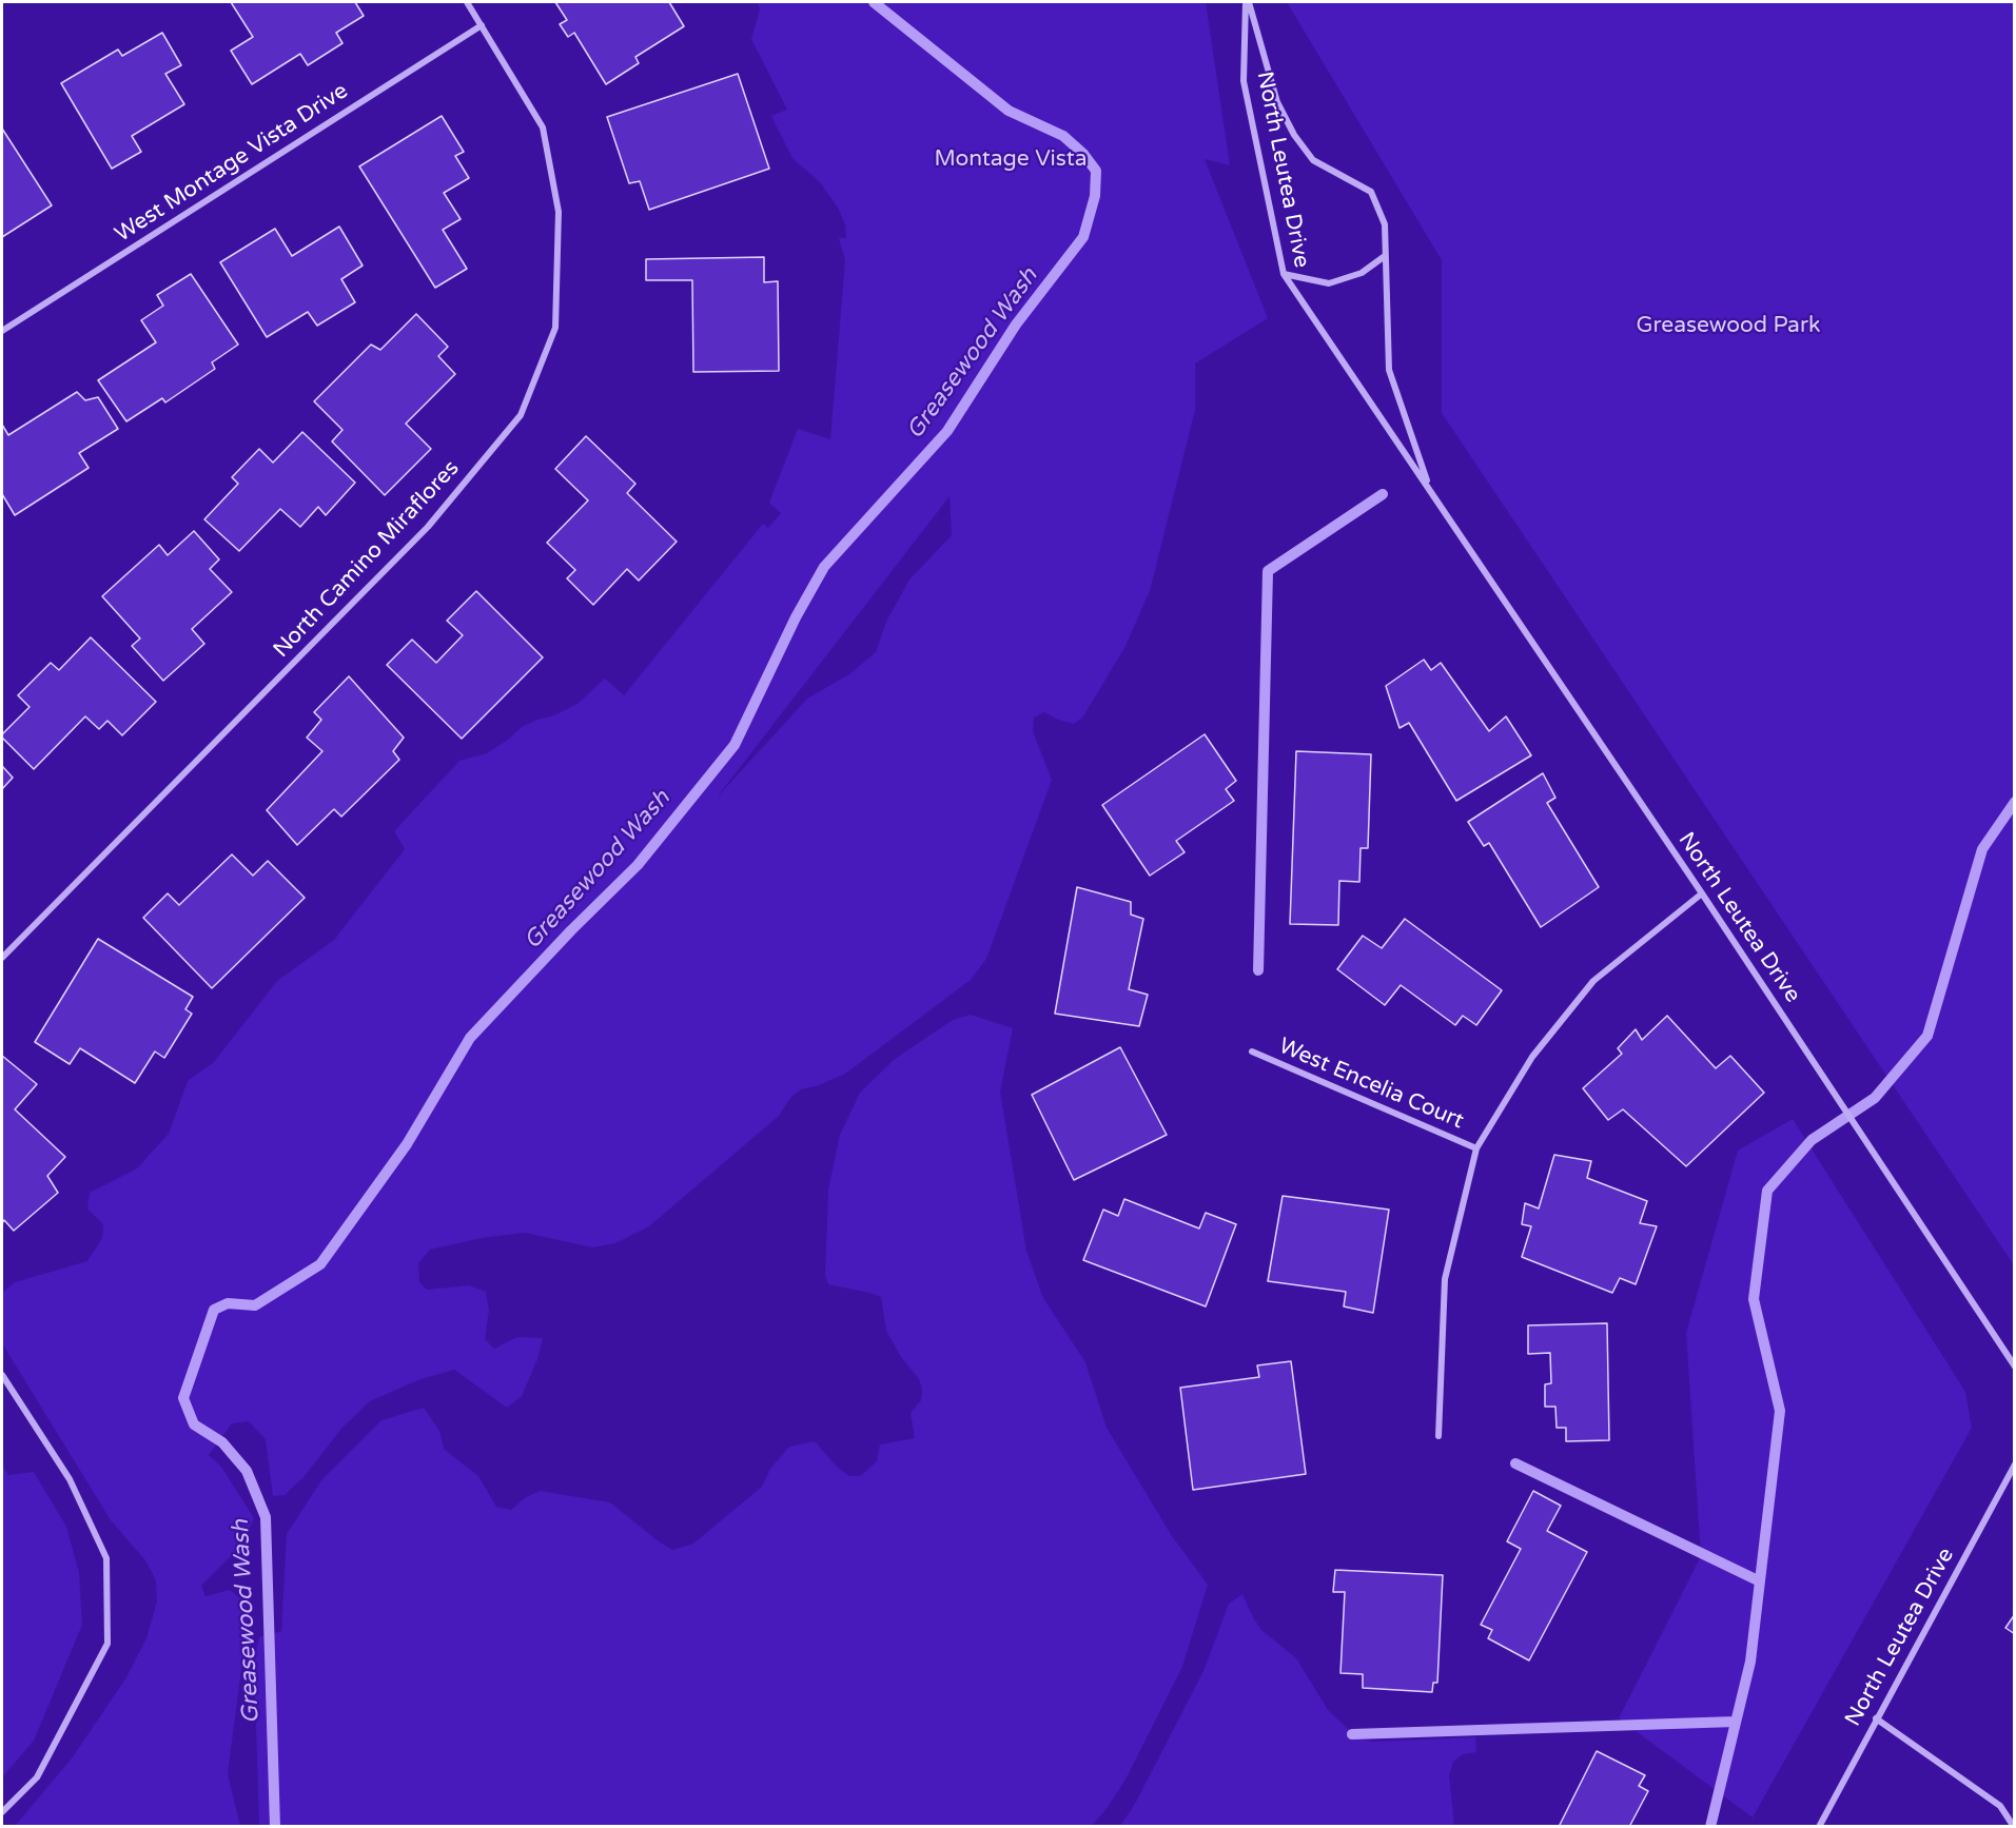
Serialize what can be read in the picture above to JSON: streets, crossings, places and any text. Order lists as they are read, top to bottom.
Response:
{
  "streets": {
    "street": [
      "West Montage Vista Drive",
      "North Leutea Drive",
      "North Camino Miraflores",
      "West Encelia Court"
    ]
  },
  "crossings": [
    ["West Montage Vista Drive", "North Camino Miraflores"],
    ["North Leutea Drive", "West Encelia Court"]
  ],
  "water": ["Greasewood Wash"],
  "parks": ["Montage Vista", "Greasewood Park"]
}
